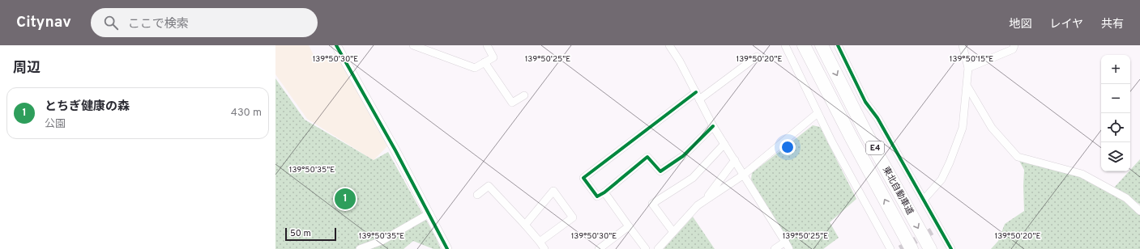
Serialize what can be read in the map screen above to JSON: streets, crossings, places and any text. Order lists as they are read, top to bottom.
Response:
{
  "streets": {
    "highway": ["E4", "東北自動車道"]
  },
  "scale_bar": "50 m",
  "page": {
    "header": "Citynav",
    "search": "ここで検索",
    "nav": ["地図", "レイヤ", "共有"],
    "heading": "周辺",
    "map_buttons": ["+", "−"],
    "list": [
      {
        "mark": "1",
        "name": "とちぎ健康の森",
        "note": "公園",
        "value": "430 m"
      }
    ],
    "pins": "1",
    "scale": "50 m"
  },
  "coordinates": [
    "139°50'30\"E",
    "139°50'25\"E",
    "139°50'20\"E",
    "139°50'15\"E",
    "139°50'35\"E"
  ]
}
